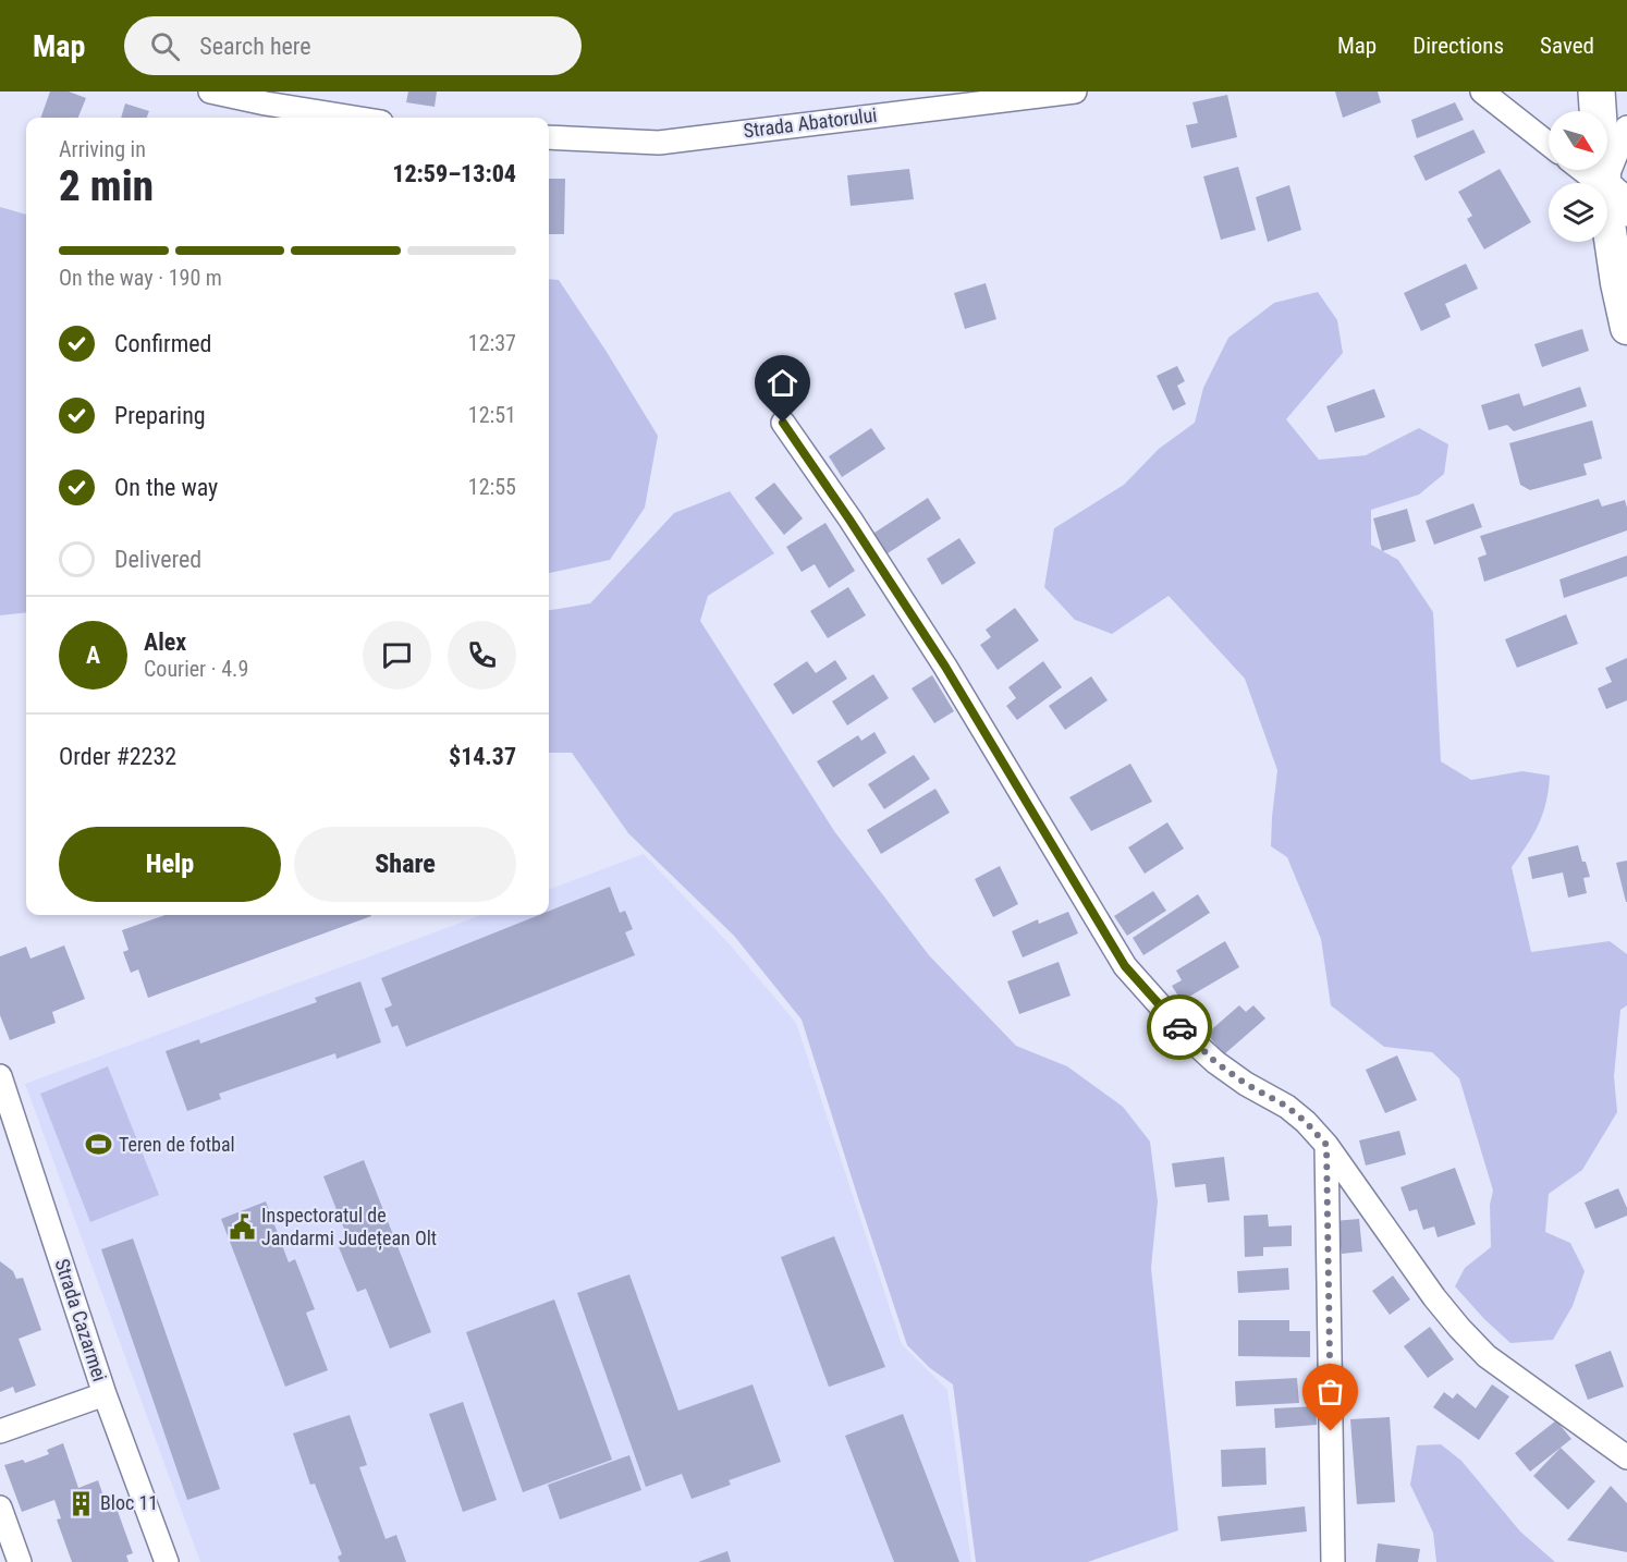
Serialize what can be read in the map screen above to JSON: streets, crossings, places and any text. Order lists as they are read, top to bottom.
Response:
{
  "streets": {
    "street": ["Strada Abatorului", "Strada Cazarmei"]
  },
  "places": {
    "sports": ["Teren de fotbal"],
    "public building": ["Inspectoratul de Jandarmi Județean Olt"],
    "building": ["Bloc 11"]
  },
  "north": "bottom right",
  "page": {
    "header": "Map",
    "search": "Search here",
    "nav": ["Map", "Directions", "Saved"],
    "heading": ["2 min", "Arriving in", "12:59–13:04"],
    "panel": [
      "Alex",
      "Courier · 4.9",
      "Order #2232",
      "$14.37"
    ],
    "bar": "On the way · 190 m",
    "list": [
      ["Confirmed", "12:37"],
      ["Preparing", "12:51"],
      ["On the way", "12:55"],
      "Delivered"
    ],
    "round": "A",
    "buttons": ["Help", "Share"]
  }
}
